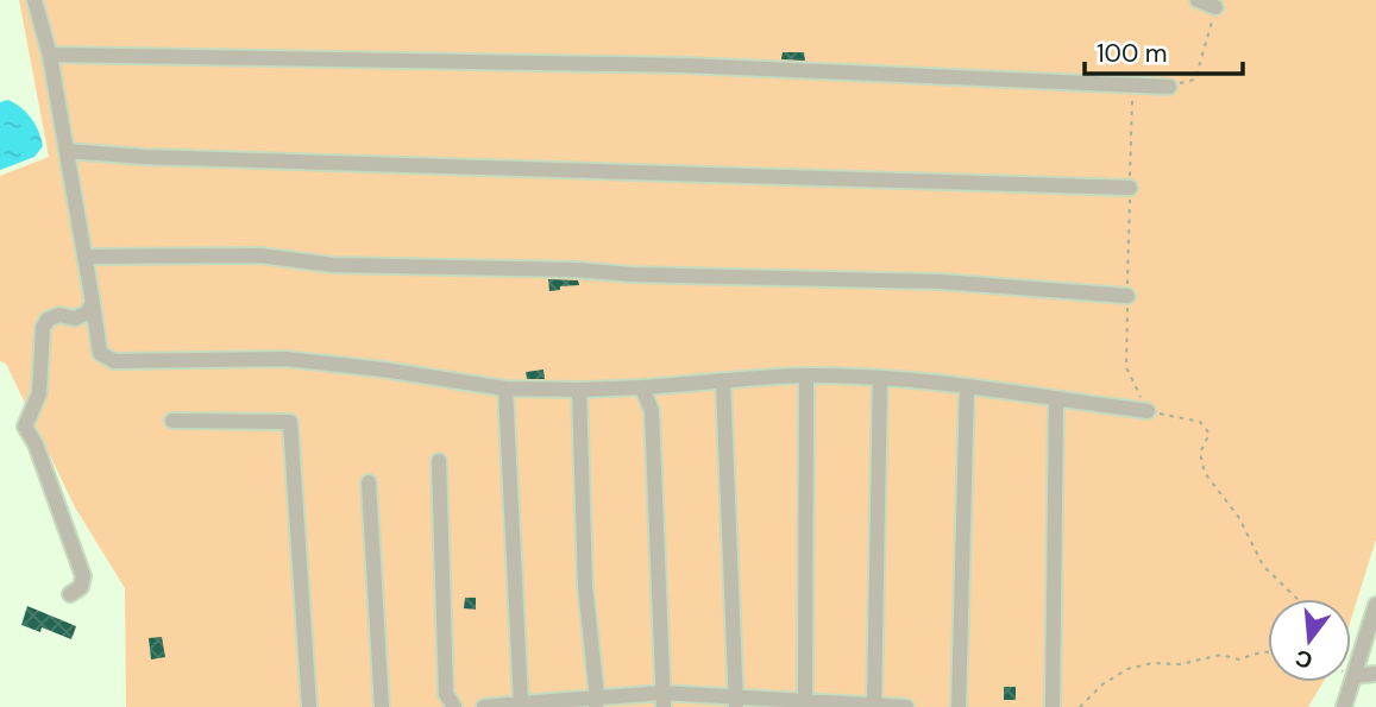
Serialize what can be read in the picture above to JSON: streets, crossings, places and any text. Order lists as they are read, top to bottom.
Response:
{
  "scale_bar": "100 m",
  "north": "bottom"
}
